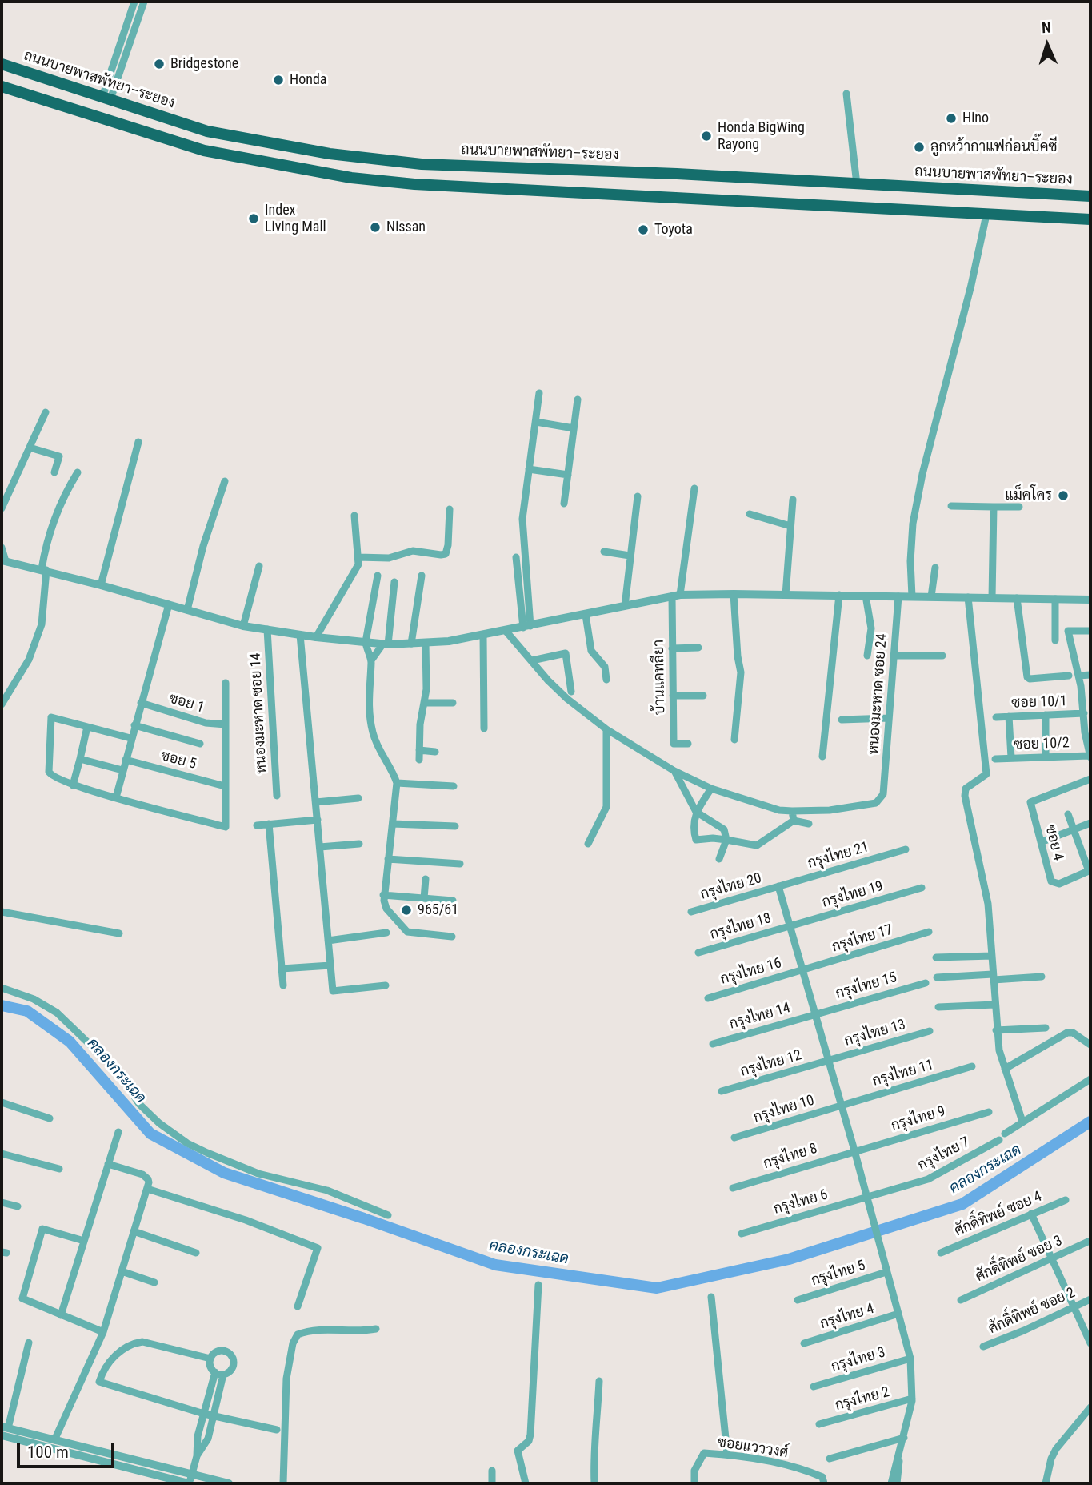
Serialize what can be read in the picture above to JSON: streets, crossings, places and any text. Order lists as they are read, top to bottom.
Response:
{
  "streets": {
    "highway": ["ถนนบายพาสพัทยา–ระยอง"],
    "street": [
      "บ้านแคทลียา",
      "หนองมะหาด ซอย 24",
      "ซอย 10/1",
      "ซอย 1",
      "หนองมะหาด ซอย 14",
      "ซอย 10/2",
      "ซอย 5",
      "ซอย 4",
      "กรุงไทย 21",
      "กรุงไทย 20",
      "กรุงไทย 19",
      "กรุงไทย 18",
      "กรุงไทย 17",
      "กรุงไทย 16",
      "กรุงไทย 15",
      "กรุงไทย 14",
      "กรุงไทย 13",
      "กรุงไทย 12",
      "กรุงไทย 11",
      "กรุงไทย 10",
      "กรุงไทย 9",
      "กรุงไทย 7",
      "กรุงไทย 8",
      "กรุงไทย 6",
      "ศักดิ์ทิพย์ ซอย 4",
      "ศักดิ์ทิพย์ ซอย 3",
      "กรุงไทย 5",
      "ศักดิ์ทิพย์ ซอย 2",
      "กรุงไทย 4",
      "กรุงไทย 3",
      "กรุงไทย 2",
      "ซอยแวววงศ์"
    ]
  },
  "crossings": [
    ["กรุงไทย 21", "กรุงไทย 20"],
    ["กรุงไทย 19", "กรุงไทย 18"],
    ["กรุงไทย 17", "กรุงไทย 16"],
    ["กรุงไทย 15", "กรุงไทย 14"],
    ["กรุงไทย 13", "กรุงไทย 12"],
    ["กรุงไทย 11", "กรุงไทย 10"],
    ["กรุงไทย 9", "กรุงไทย 8"],
    ["กรุงไทย 7", "กรุงไทย 6"]
  ],
  "water": ["คลองกระเฉด"],
  "places": [
    "Bridgestone",
    "Honda",
    "Hino",
    "Honda BigWing Rayong",
    "ลูกหว้ากาแฟก่อนบิ๊คซี",
    "Index Living Mall",
    "Nissan",
    "Toyota",
    "แม็คโคร",
    "965/61"
  ],
  "scale_bar": "100 m",
  "north": "top"
}
